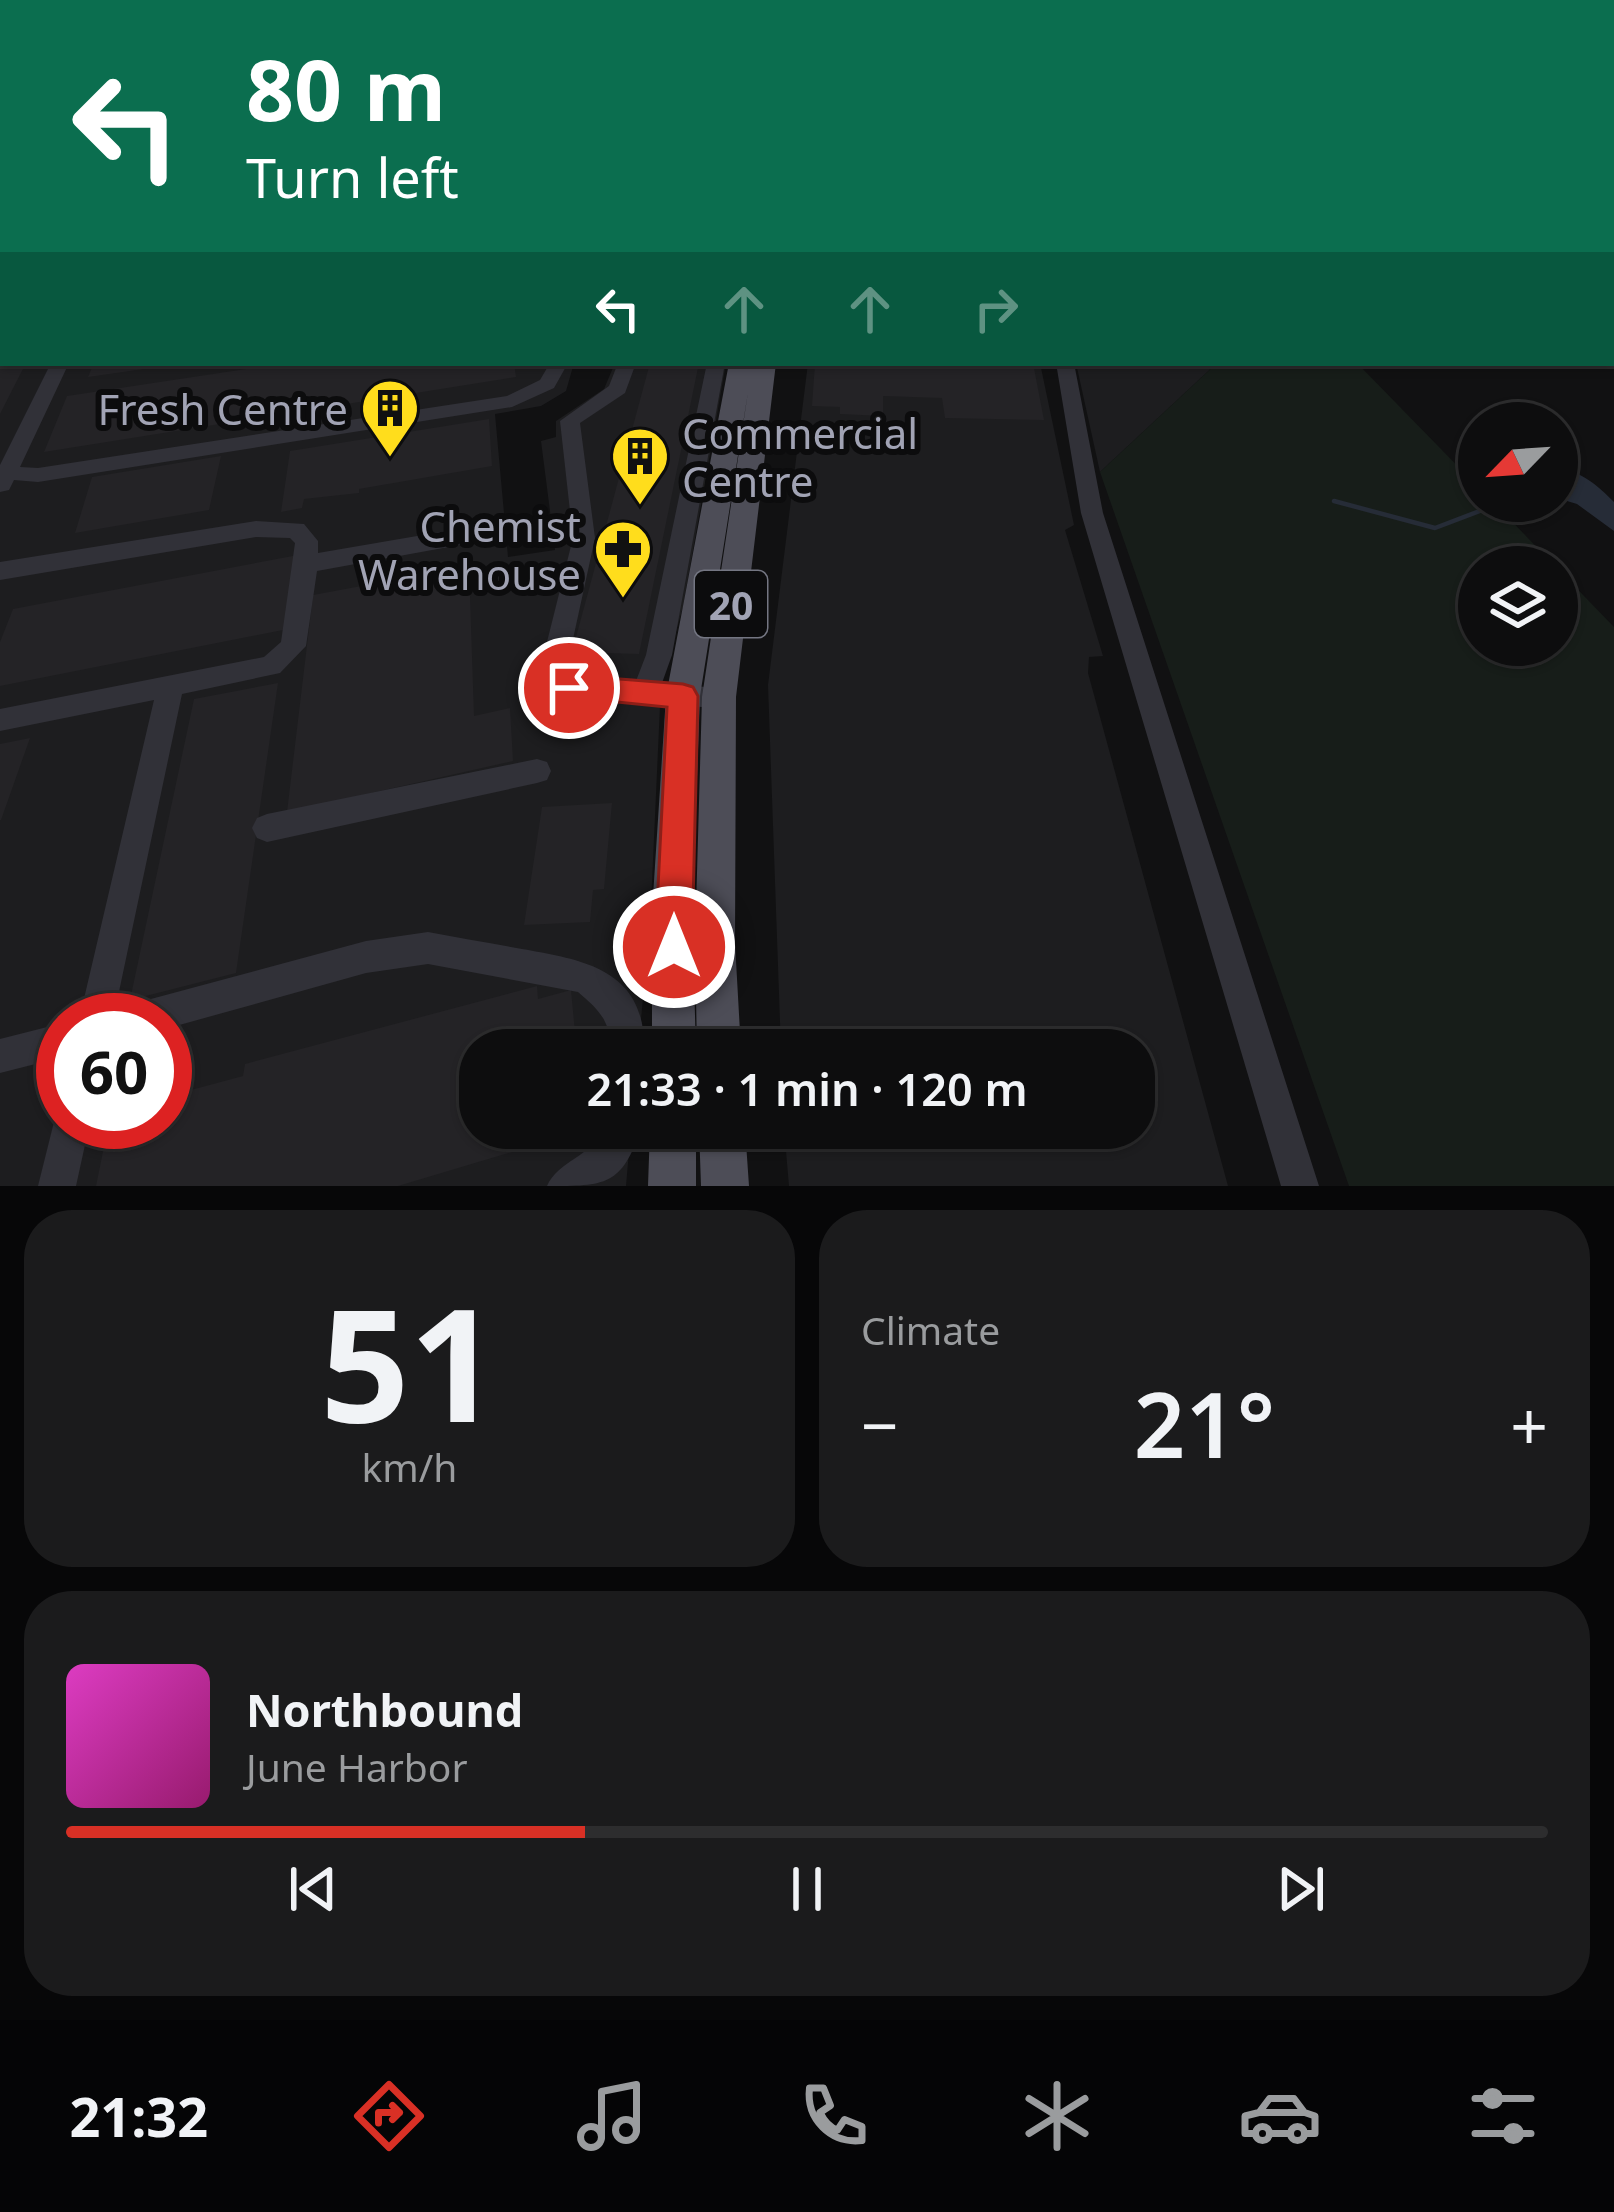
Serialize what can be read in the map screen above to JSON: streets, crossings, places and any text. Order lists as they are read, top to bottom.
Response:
{
  "streets": {
    "main road": ["20"]
  },
  "places": {
    "building": ["Fresh Centre", "Commercial Centre"],
    "pharmacy": ["Chemist Warehouse"]
  },
  "north": "bottom left",
  "page": {
    "turn": ["80 m", "Turn left"],
    "limit": "60",
    "trip": "21:33 · 1 min · 120 m",
    "tile": [
      ["51", "km/h"],
      "Climate"
    ],
    "heat": ["−", "21°", "+"],
    "song": ["Northbound", "June Harbor"],
    "tabs": "21:32"
  }
}
